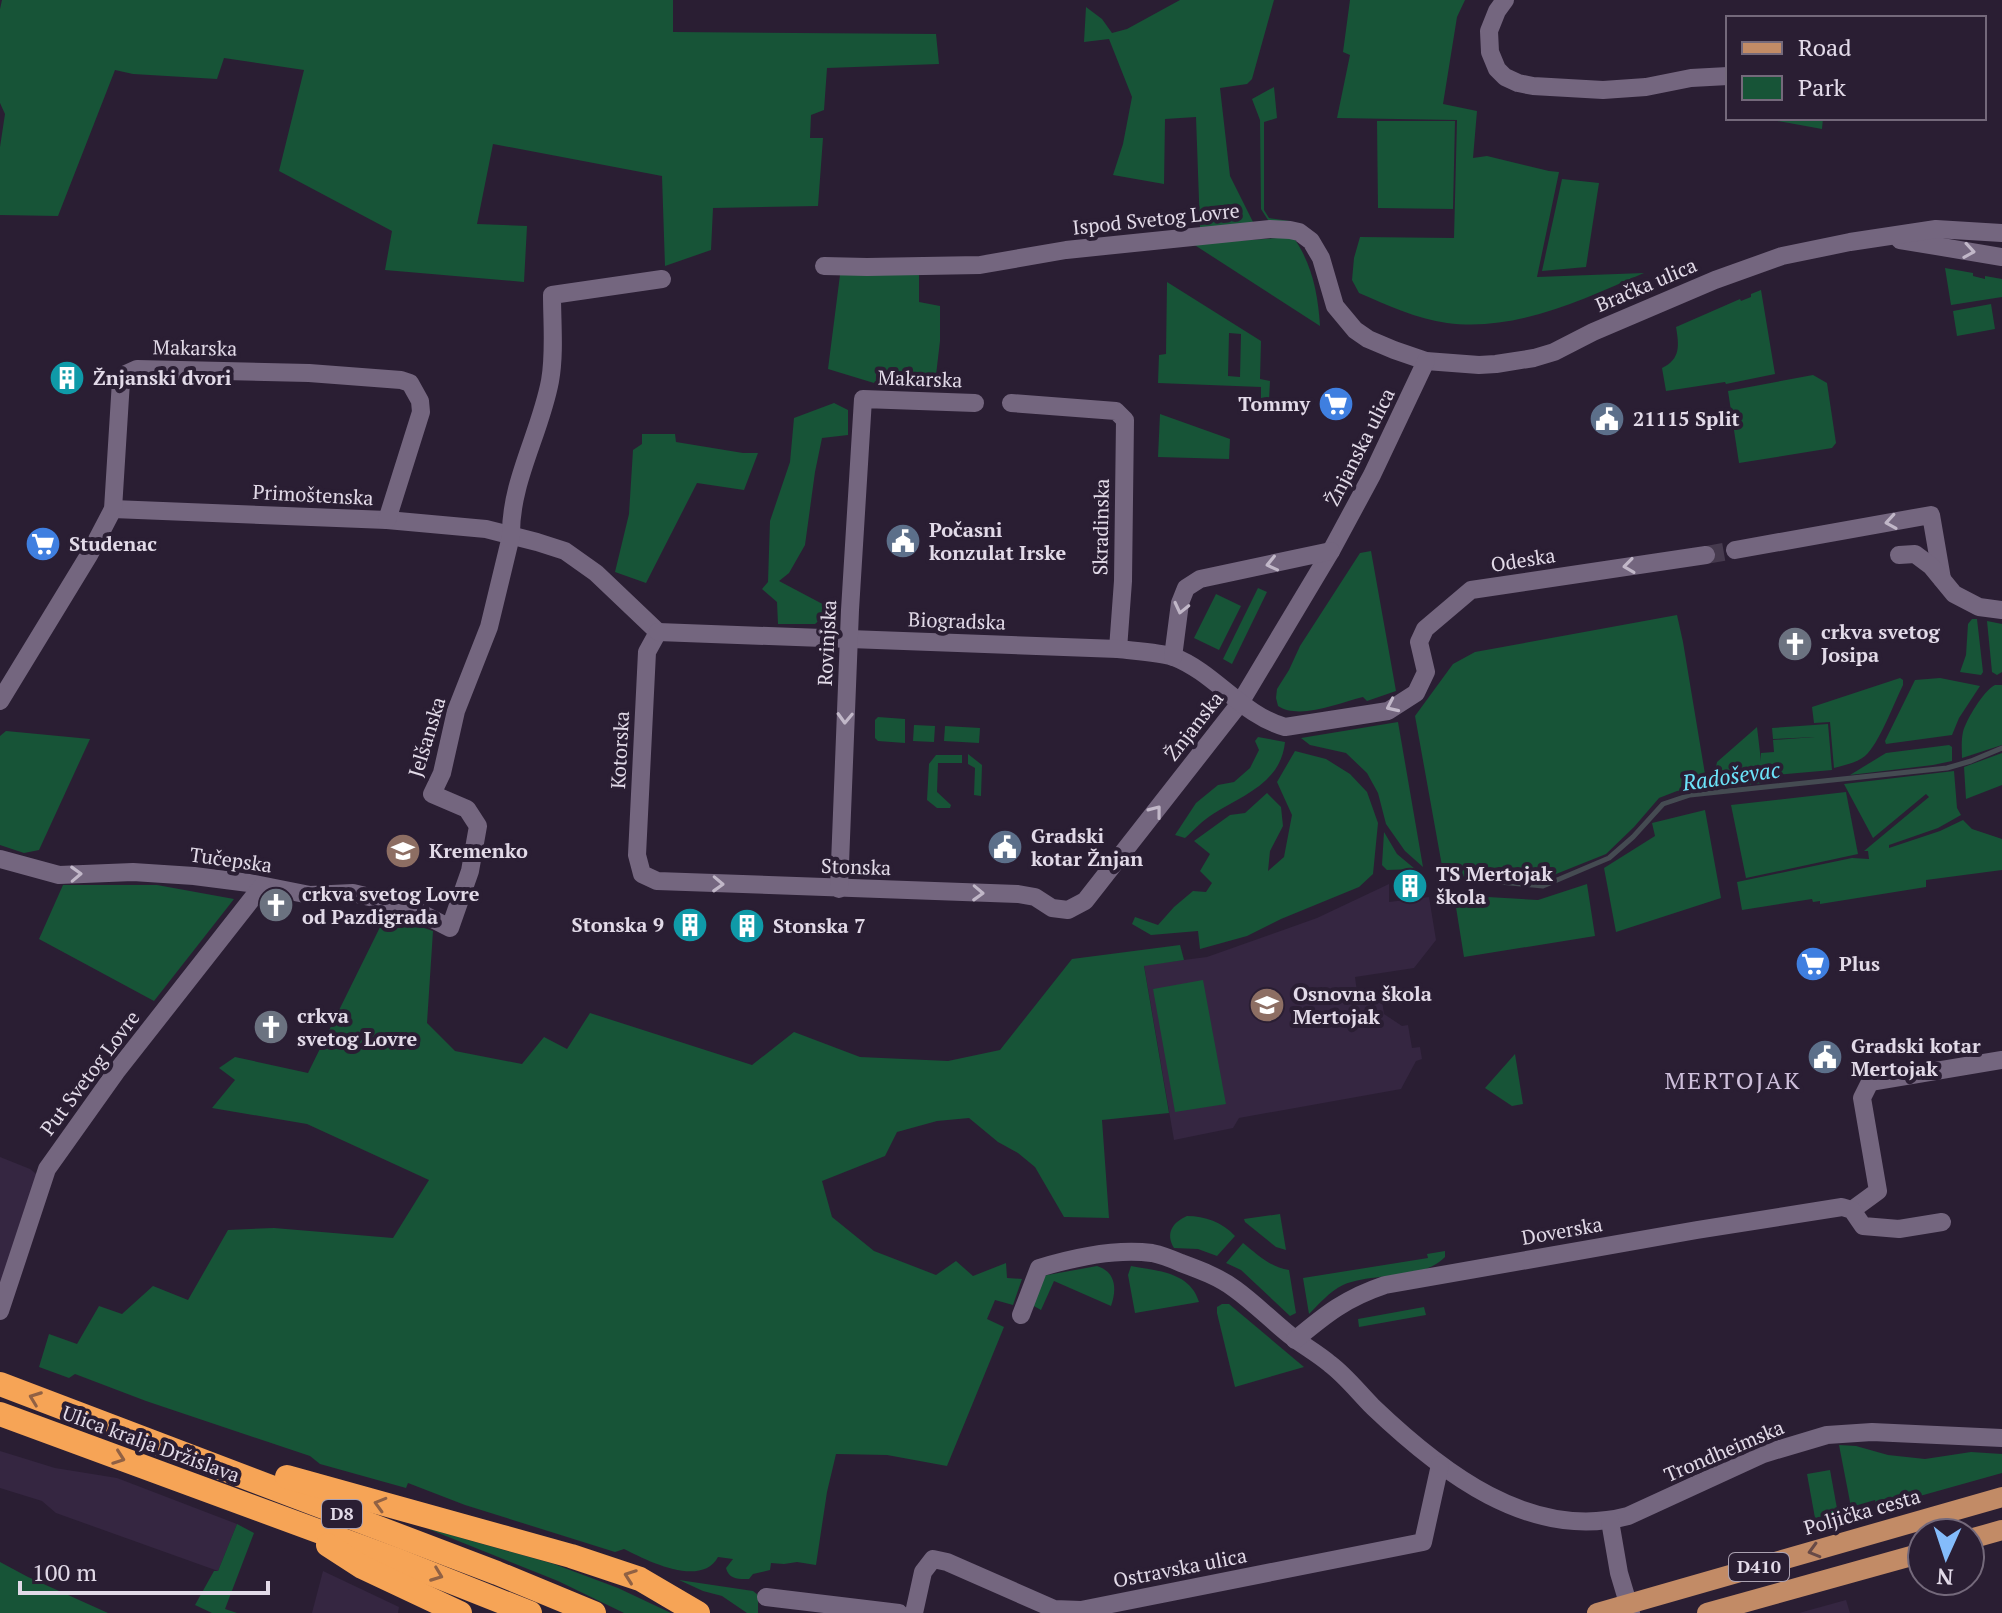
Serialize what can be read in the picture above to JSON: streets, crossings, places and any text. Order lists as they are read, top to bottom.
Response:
{
  "streets": {
    "highway": ["Ulica kralja Držislava", "D8"],
    "main road": ["Poljička cesta", "D410"],
    "street": [
      "Ispod Svetog Lovre",
      "Bračka ulica",
      "Makarska",
      "Žnjanska ulica",
      "Primoštenska",
      "Skradinska",
      "Odeska",
      "Biogradska",
      "Rovinjska",
      "Žnjanska",
      "Jelšanska",
      "Kotorska",
      "Tučepska",
      "Stonska",
      "Put Svetog Lovre",
      "Doverska",
      "Trondheimska",
      "Ostravska ulica"
    ]
  },
  "crossings": [
    ["Ispod Svetog Lovre", "Bračka ulica"],
    ["Ispod Svetog Lovre", "Žnjanska ulica"],
    ["Bračka ulica", "Žnjanska ulica"],
    ["Makarska", "Primoštenska"],
    ["Makarska", "Rovinjska"],
    ["Žnjanska ulica", "Žnjanska"],
    ["Primoštenska", "Jelšanska"],
    ["Skradinska", "Biogradska"],
    ["Odeska", "Biogradska"],
    ["Odeska", "Žnjanska"],
    ["Biogradska", "Rovinjska"],
    ["Biogradska", "Žnjanska"],
    ["Biogradska", "Kotorska"],
    ["Rovinjska", "Stonska"],
    ["Žnjanska", "Stonska"],
    ["Jelšanska", "Tučepska"],
    ["Kotorska", "Stonska"],
    ["Tučepska", "Put Svetog Lovre"],
    ["Ulica kralja Držislava", "D8"]
  ],
  "one_way": [
    "Odeska",
    "Rovinjska",
    "Žnjanska",
    "Tučepska",
    "Stonska"
  ],
  "districts": ["MERTOJAK"],
  "water": ["Radoševac"],
  "places": {
    "building": [
      "Žnjanski dvori",
      "TS Mertojak škola",
      "Stonska 9",
      "Stonska 7"
    ],
    "supermarket": ["Tommy", "Studenac", "Plus"],
    "public building": [
      "21115 Split",
      "Počasni konzulat Irske",
      "Gradski kotar Žnjan",
      "Gradski kotar Mertojak"
    ],
    "church": ["crkva svetog Josipa", "crkva svetog Lovre od Pazdigrada", "crkva svetog Lovre"],
    "school or university": ["Kremenko", "Osnovna škola Mertojak"]
  },
  "legend": ["Road", "Park"],
  "scale_bar": "100 m",
  "north": "bottom"
}
